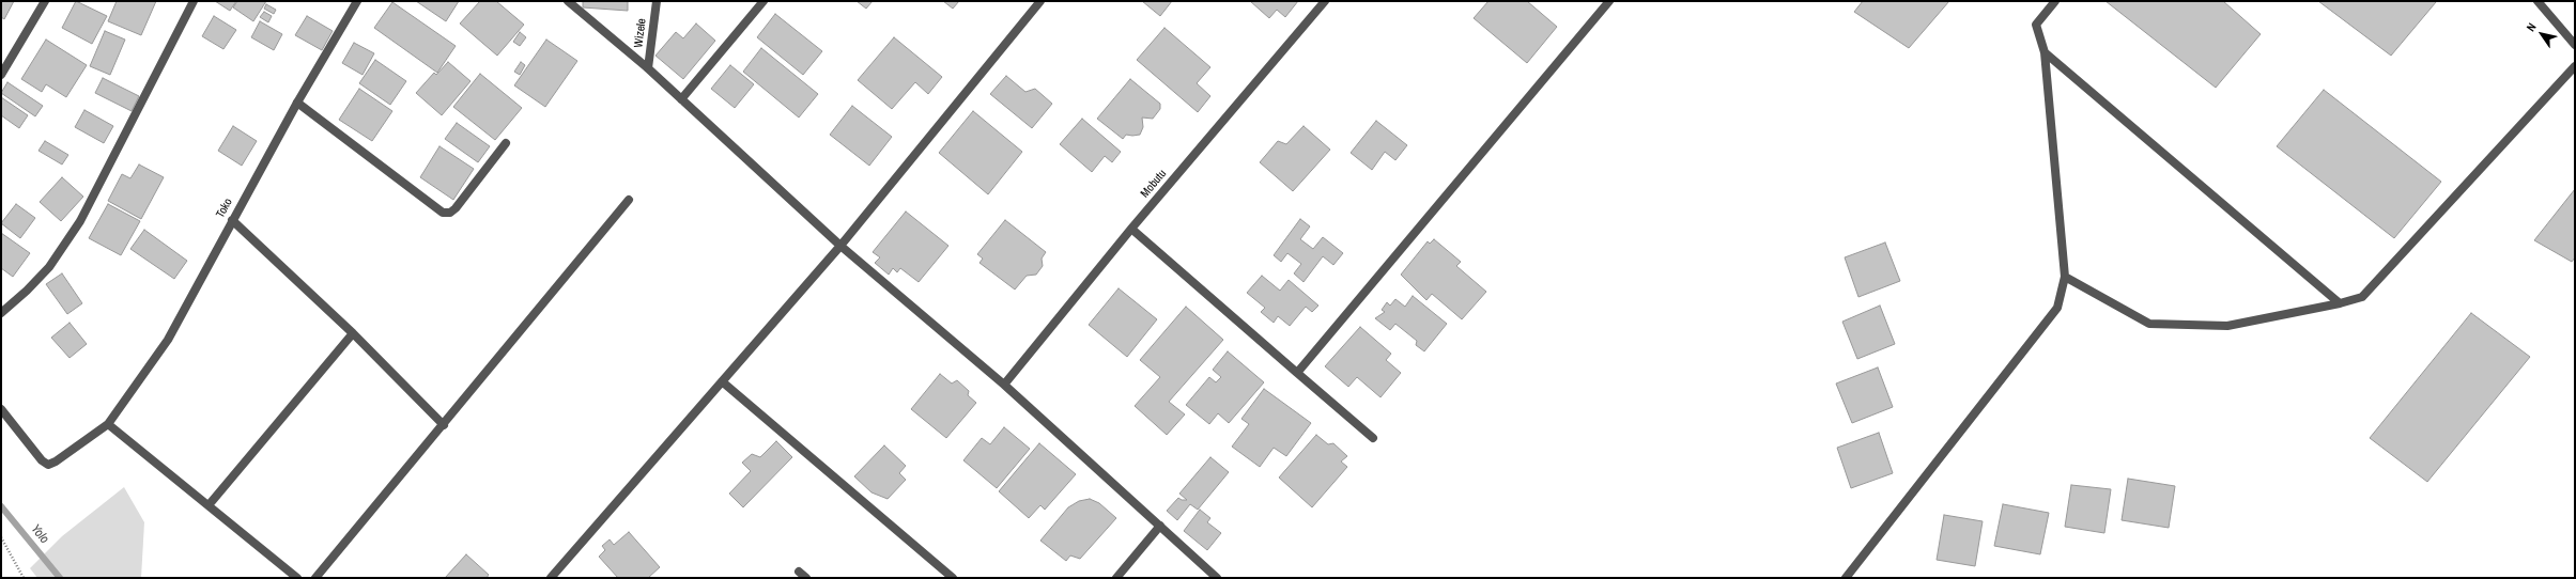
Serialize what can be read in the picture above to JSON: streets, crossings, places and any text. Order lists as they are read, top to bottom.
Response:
{
  "streets": {
    "street": ["Wizele", "Mobutu", "Toko"]
  },
  "water": ["Yolo"],
  "north": "top left"
}
